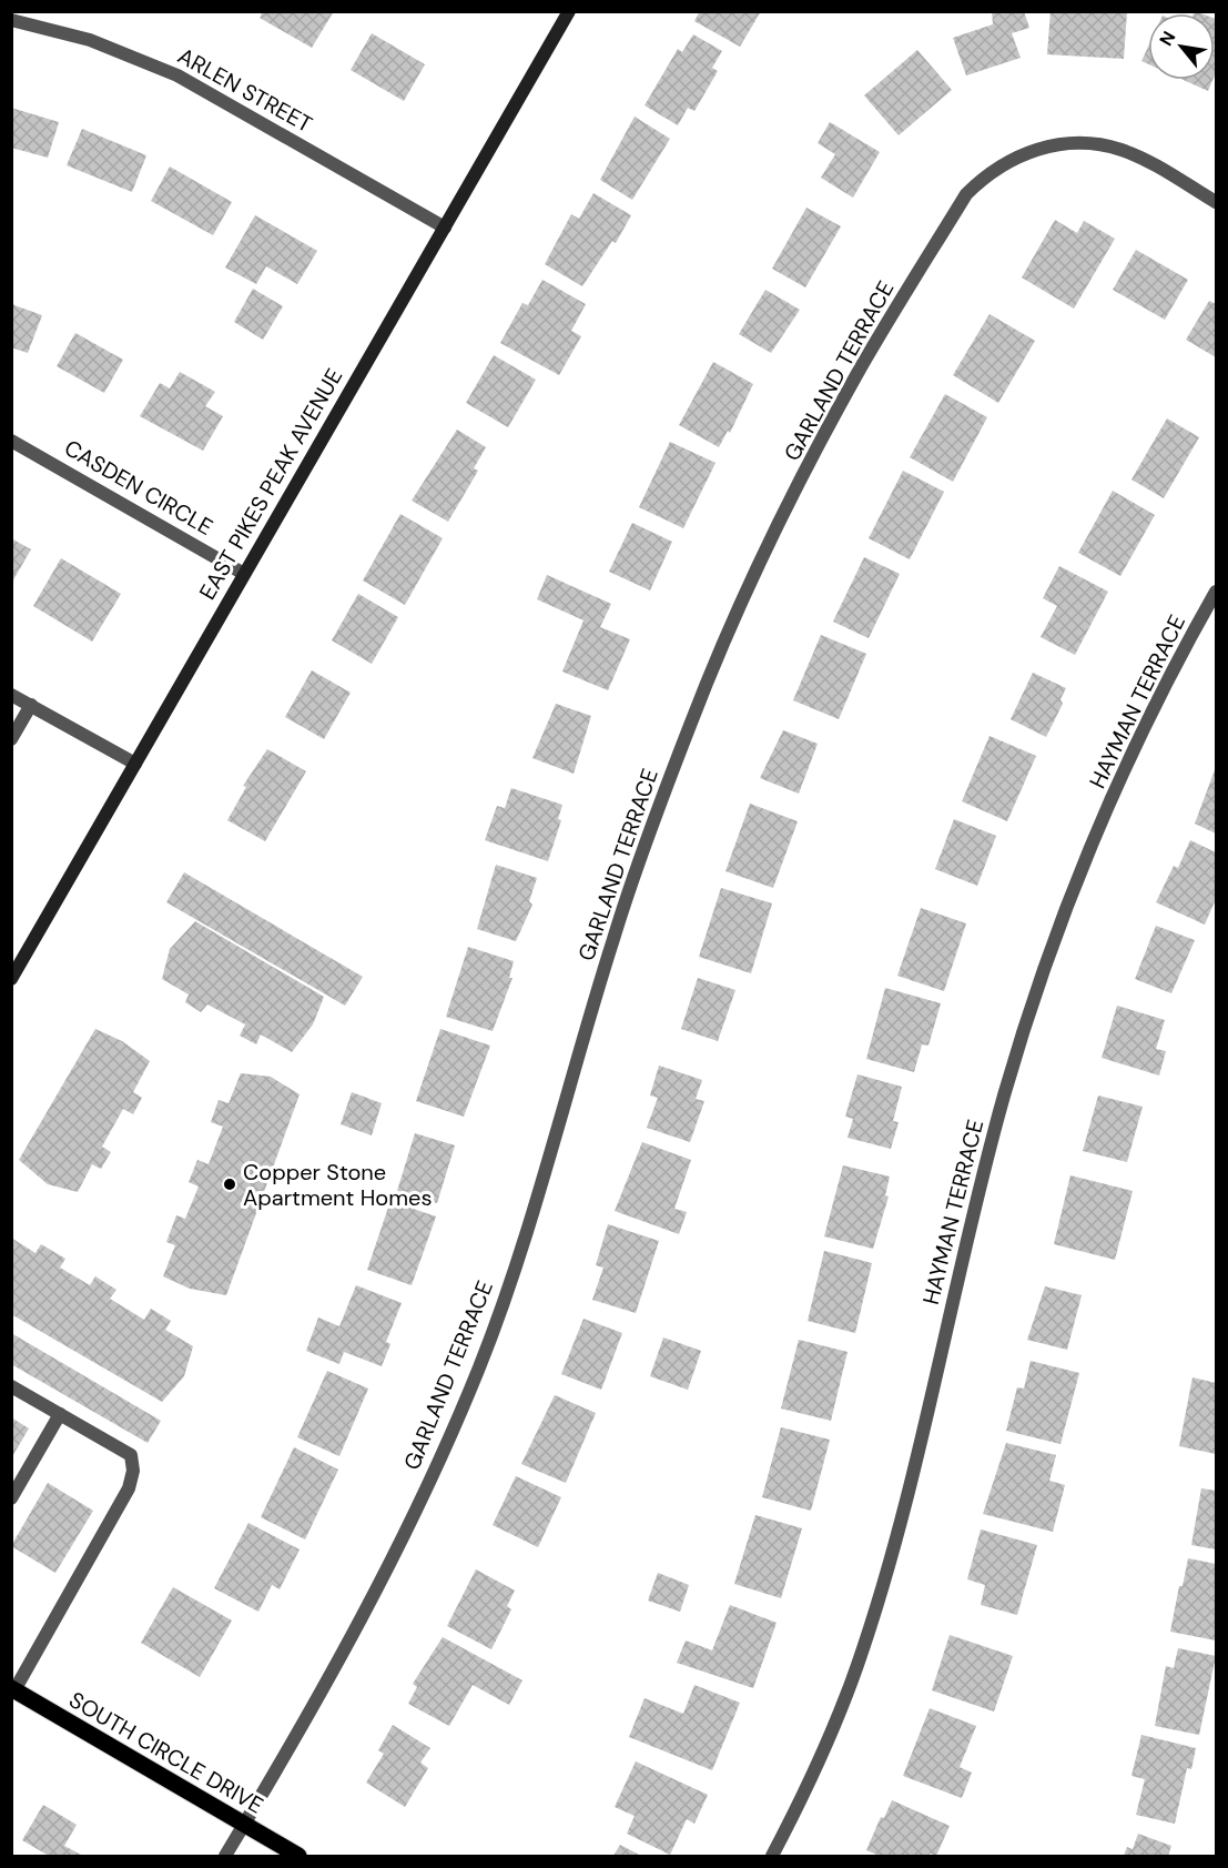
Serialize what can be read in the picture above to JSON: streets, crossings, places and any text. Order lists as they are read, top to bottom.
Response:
{
  "streets": {
    "main road": ["EAST PIKES PEAK AVENUE", "SOUTH CIRCLE DRIVE"],
    "street": [
      "ARLEN STREET",
      "GARLAND TERRACE",
      "CASDEN CIRCLE",
      "HAYMAN TERRACE"
    ]
  },
  "crossings": [
    ["ARLEN STREET", "EAST PIKES PEAK AVENUE"],
    ["GARLAND TERRACE", "SOUTH CIRCLE DRIVE"],
    ["EAST PIKES PEAK AVENUE", "CASDEN CIRCLE"]
  ],
  "places": ["Copper Stone Apartment Homes"],
  "north": "top left"
}
